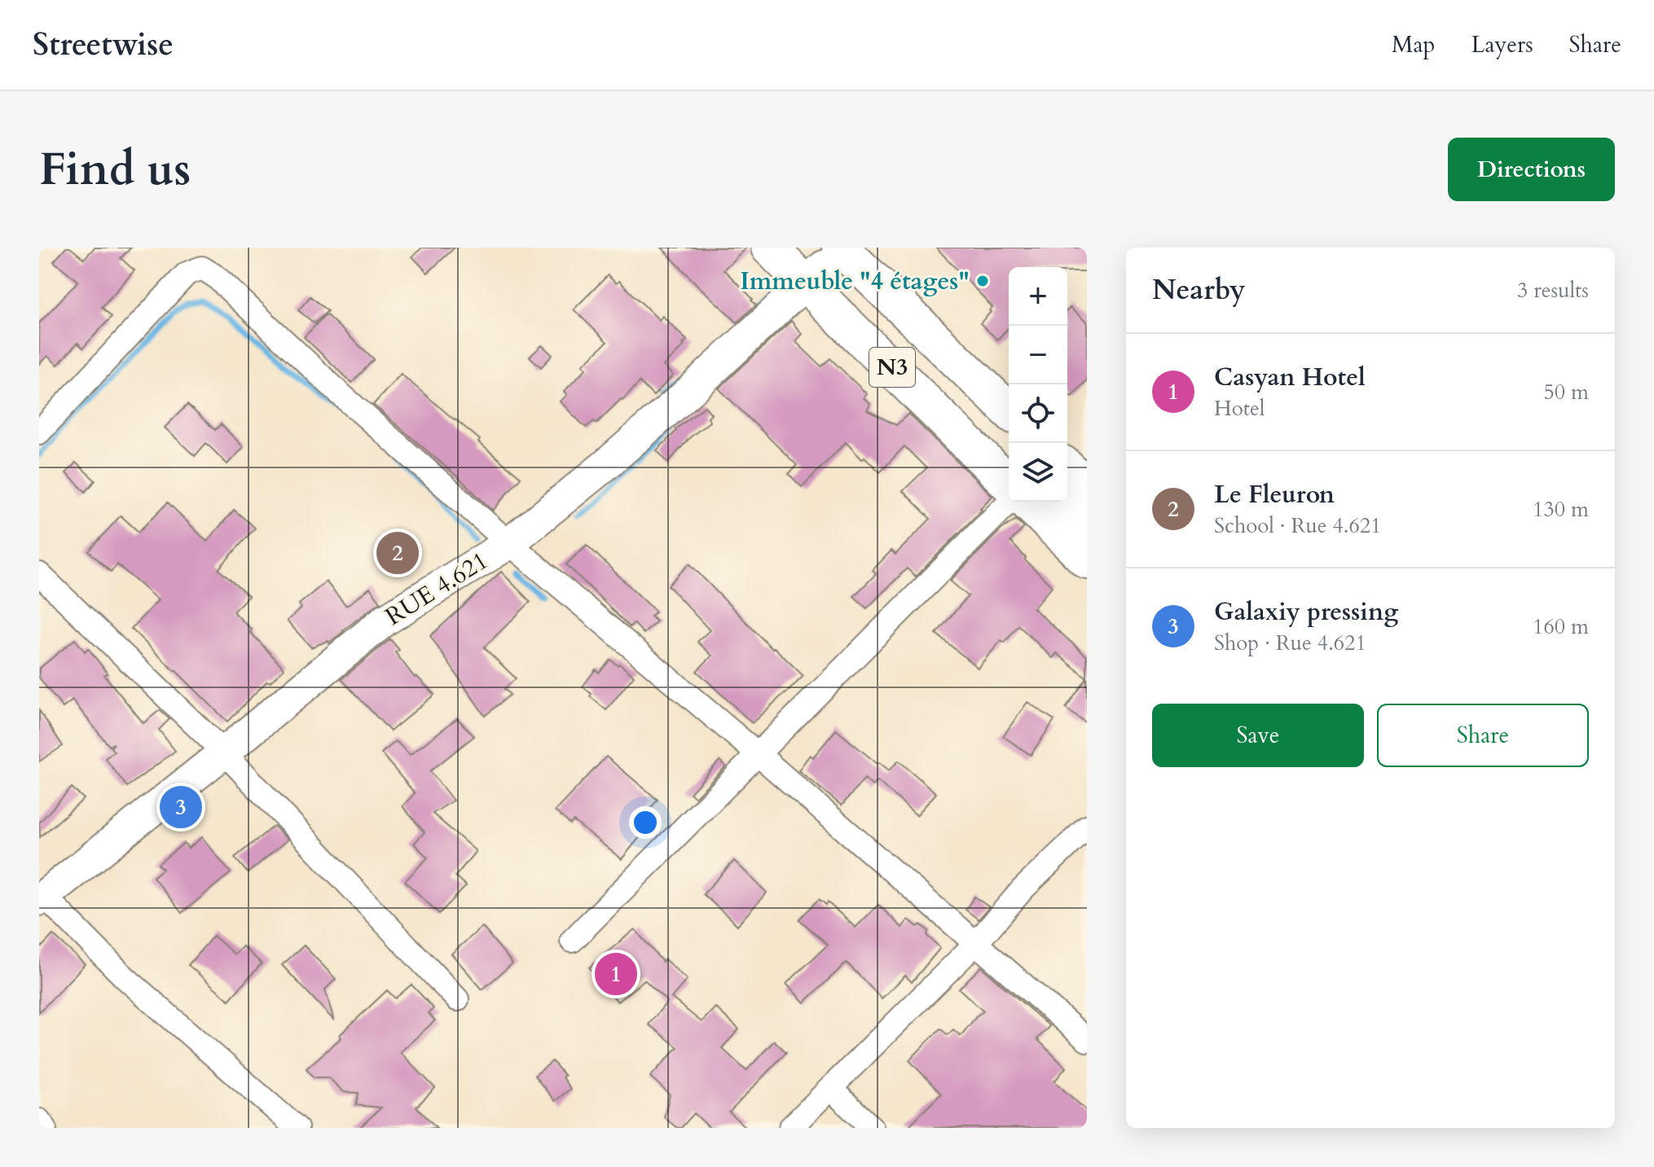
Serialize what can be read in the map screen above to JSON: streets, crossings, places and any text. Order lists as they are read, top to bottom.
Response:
{
  "streets": {
    "highway": ["N3"],
    "street": ["RUE 4.621"]
  },
  "crossings": [
    ["N3", "RUE 4.621"]
  ],
  "places": ["Immeuble \"4 étages\""],
  "page": {
    "header": "Streetwise",
    "nav": ["Map", "Layers", "Share"],
    "buttons": [
      "Directions",
      ["Save", "Share"]
    ],
    "title": "Find us",
    "heading": ["Nearby", "3 results"],
    "map_buttons": ["+", "−"],
    "list": [
      {
        "mark": "1",
        "name": "Casyan Hotel",
        "note": "Hotel",
        "value": "50 m"
      },
      {
        "mark": "2",
        "name": "Le Fleuron",
        "note": "School · Rue 4.621",
        "value": "130 m"
      },
      {
        "mark": "3",
        "name": "Galaxiy pressing",
        "note": "Shop · Rue 4.621",
        "value": "160 m"
      }
    ],
    "pins": ["2", "3", "1"]
  }
}
